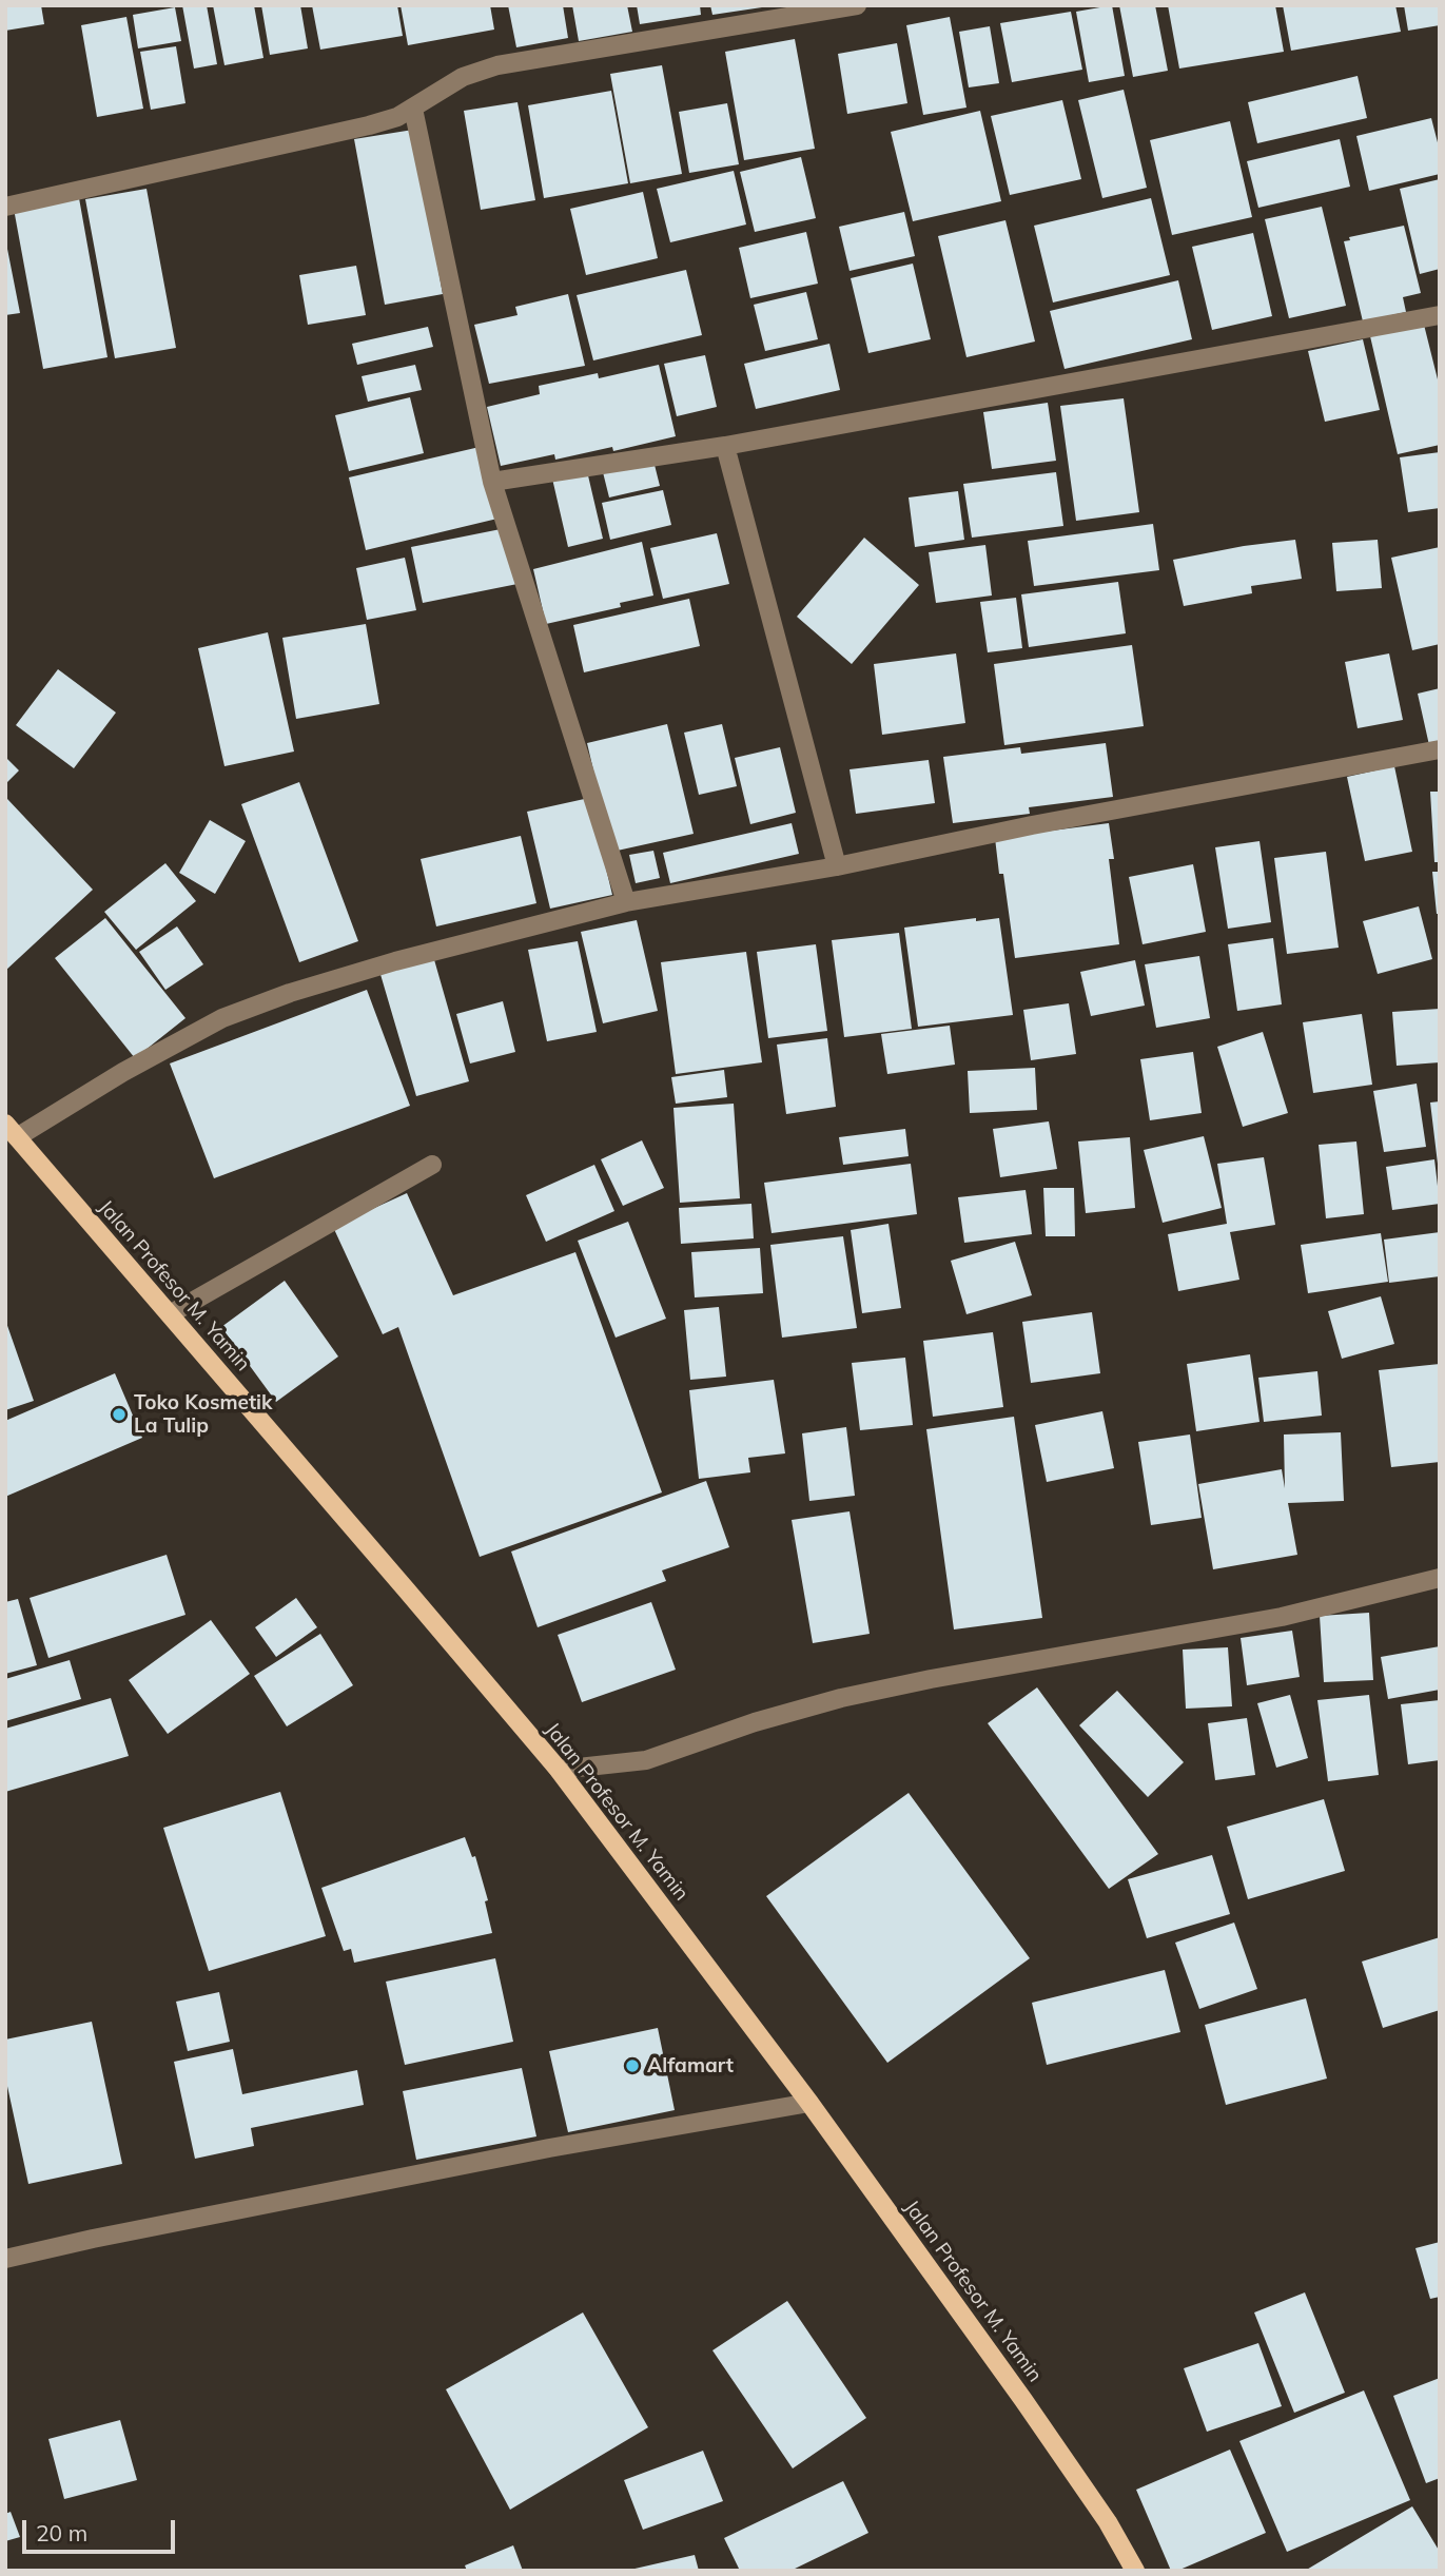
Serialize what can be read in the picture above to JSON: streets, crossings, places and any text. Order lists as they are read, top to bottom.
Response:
{
  "streets": {
    "main road": ["Jalan Profesor M. Yamin"]
  },
  "places": ["Toko Kosmetik La Tulip", "Alfamart"],
  "scale_bar": "20 m"
}
